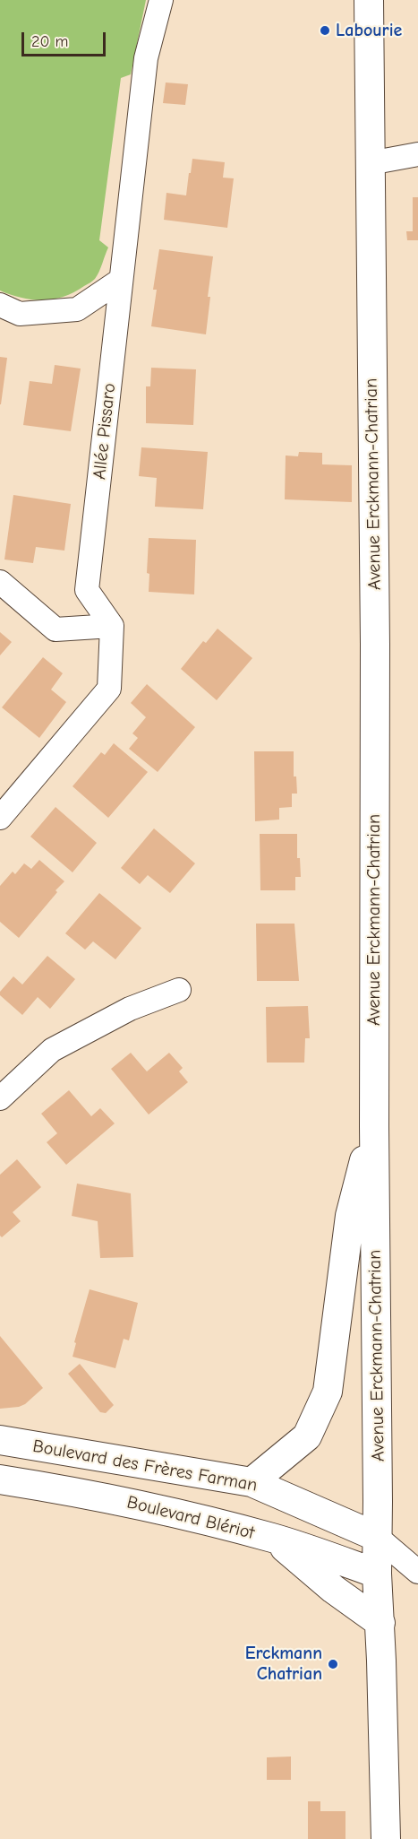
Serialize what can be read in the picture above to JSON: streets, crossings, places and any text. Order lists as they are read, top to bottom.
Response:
{
  "streets": {
    "street": [
      "Allée Pissaro",
      "Avenue Erckmann-Chatrian",
      "Boulevard des Frères Farman",
      "Boulevard Blériot"
    ]
  },
  "crossings": [
    ["Avenue Erckmann-Chatrian", "Boulevard des Frères Farman"],
    ["Avenue Erckmann-Chatrian", "Boulevard Blériot"]
  ],
  "places": ["Labourie", "Erckmann Chatrian"],
  "scale_bar": "20 m"
}
